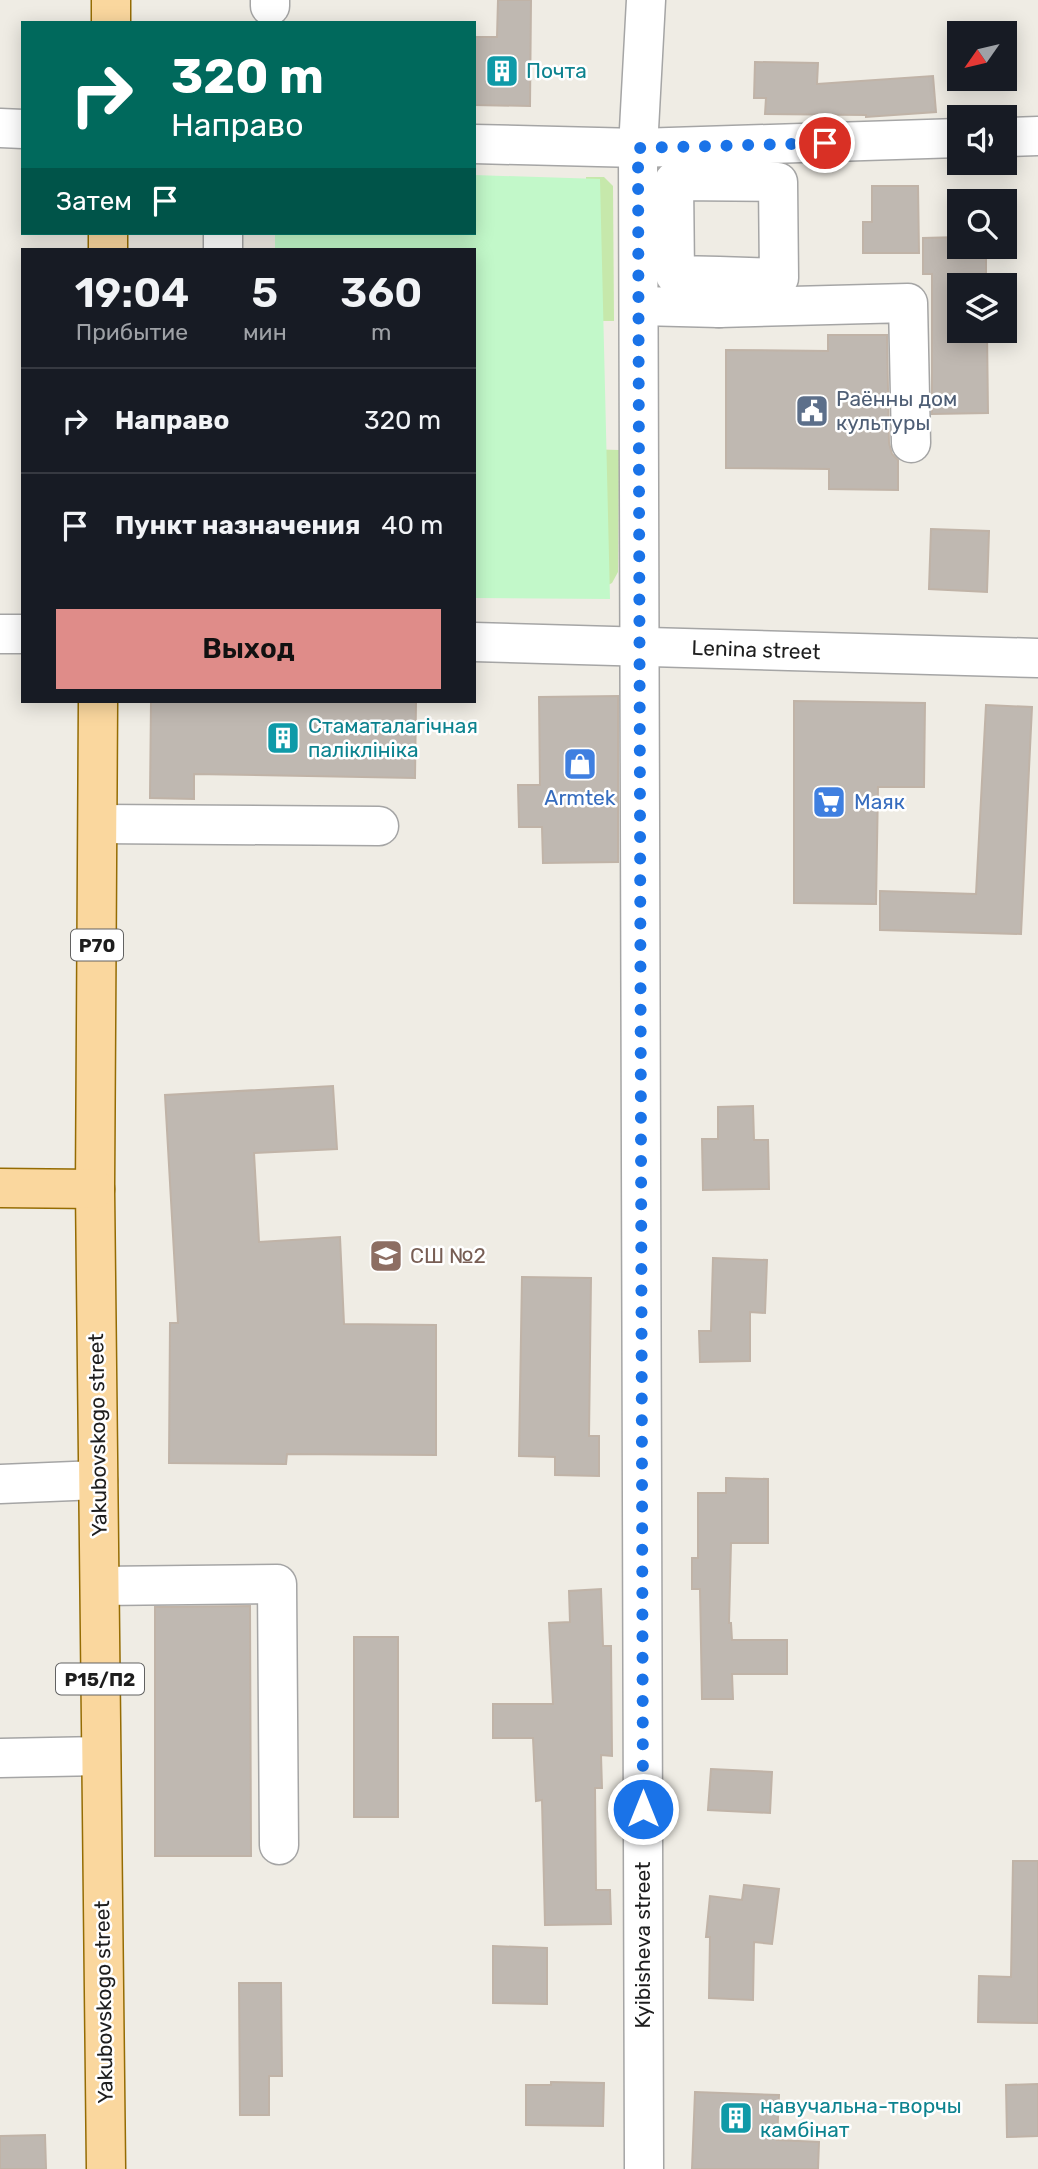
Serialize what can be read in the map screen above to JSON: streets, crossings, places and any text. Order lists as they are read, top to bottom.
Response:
{
  "streets": {
    "main road": ["Р70", "Yakubovskogo street", "Р15/П2"],
    "street": ["Lenina street", "Kyibisheva street"]
  },
  "crossings": [
    ["Lenina street", "Kyibisheva street"]
  ],
  "places": {
    "building": ["Почта", "Стаматалагічная паліклініка", "навучальна-творчы камбінат"],
    "public building": ["Раённы дом культуры"],
    "shop": ["Armtek"],
    "supermarket": ["Маяк"],
    "school or university": ["СШ №2"]
  },
  "north": "bottom left",
  "page": {
    "turn": ["320 m", "Направо"],
    "then": "Затем",
    "eta": [
      "19:04",
      "Прибытие",
      "5",
      "мин",
      "360",
      "m"
    ],
    "list": [
      {
        "name": "Направо",
        "value": "320 m"
      },
      {
        "name": "Пункт назначения",
        "value": "40 m"
      }
    ],
    "buttons": "Выход"
  }
}
